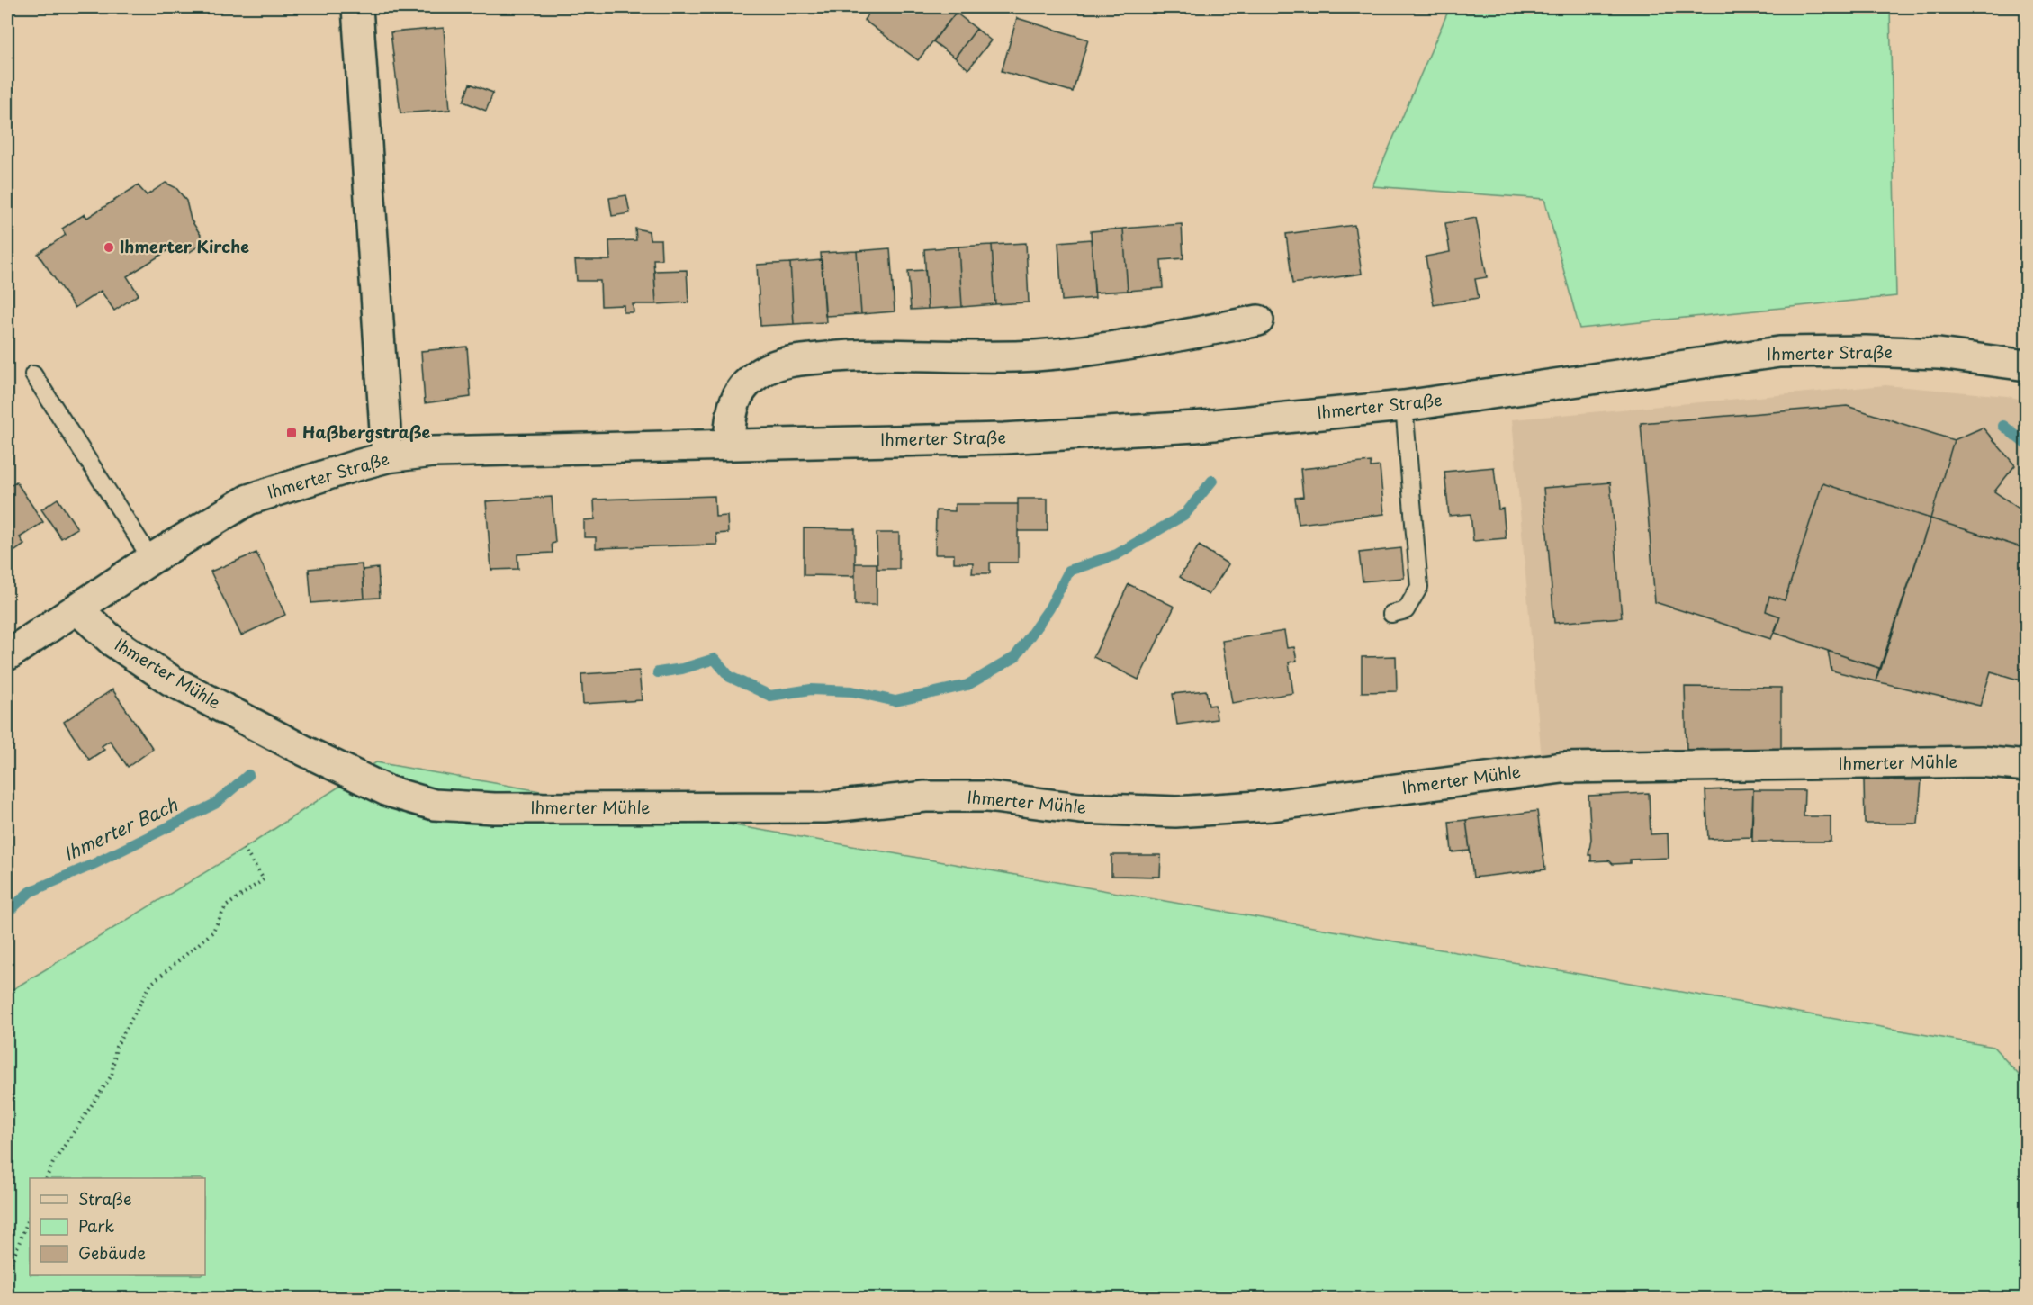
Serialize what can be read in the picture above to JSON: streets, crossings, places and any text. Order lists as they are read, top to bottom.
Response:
{
  "streets": {
    "street": ["Ihmerter Straße", "Ihmerter Mühle"]
  },
  "crossings": [
    ["Ihmerter Straße", "Ihmerter Mühle"]
  ],
  "water": ["Ihmerter Bach"],
  "places": {
    "other": ["Ihmerter Kirche"],
    "transit": ["Haßbergstraße"]
  },
  "legend": ["Straße", "Park", "Gebäude"]
}
